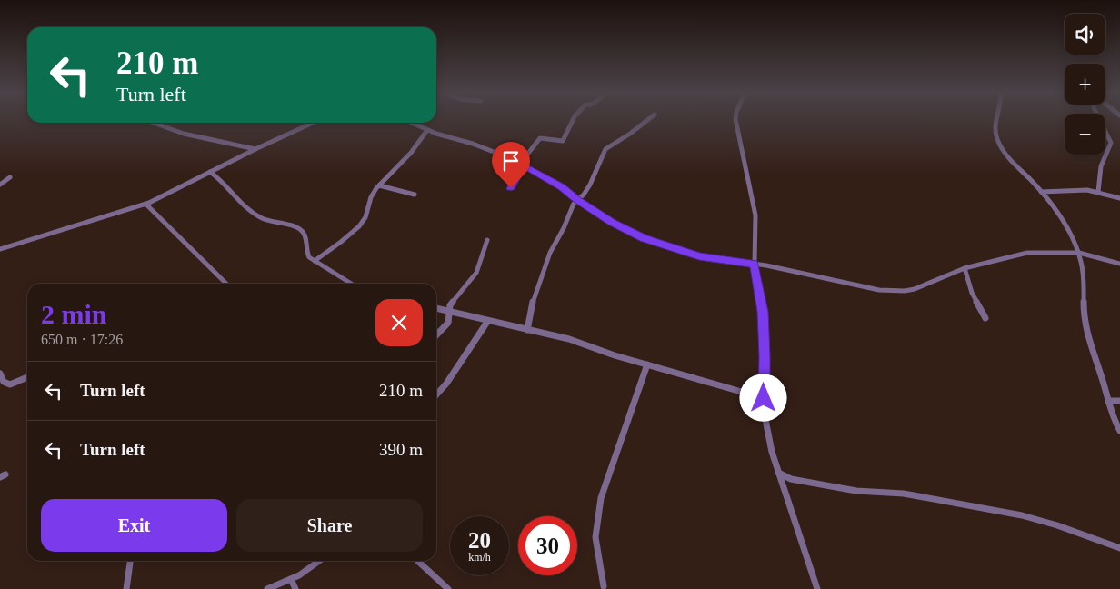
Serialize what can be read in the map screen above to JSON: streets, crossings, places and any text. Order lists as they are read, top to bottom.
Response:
{
  "page": {
    "map_buttons": ["+", "−"],
    "turn": ["210 m", "Turn left"],
    "heading": ["2 min", "650 m · 17:26"],
    "list": [
      {
        "name": "Turn left",
        "value": "210 m"
      },
      {
        "name": "Turn left",
        "value": "390 m"
      }
    ],
    "buttons": ["Exit", "Share"],
    "speed": "20 km/h",
    "limit": "30"
  }
}
